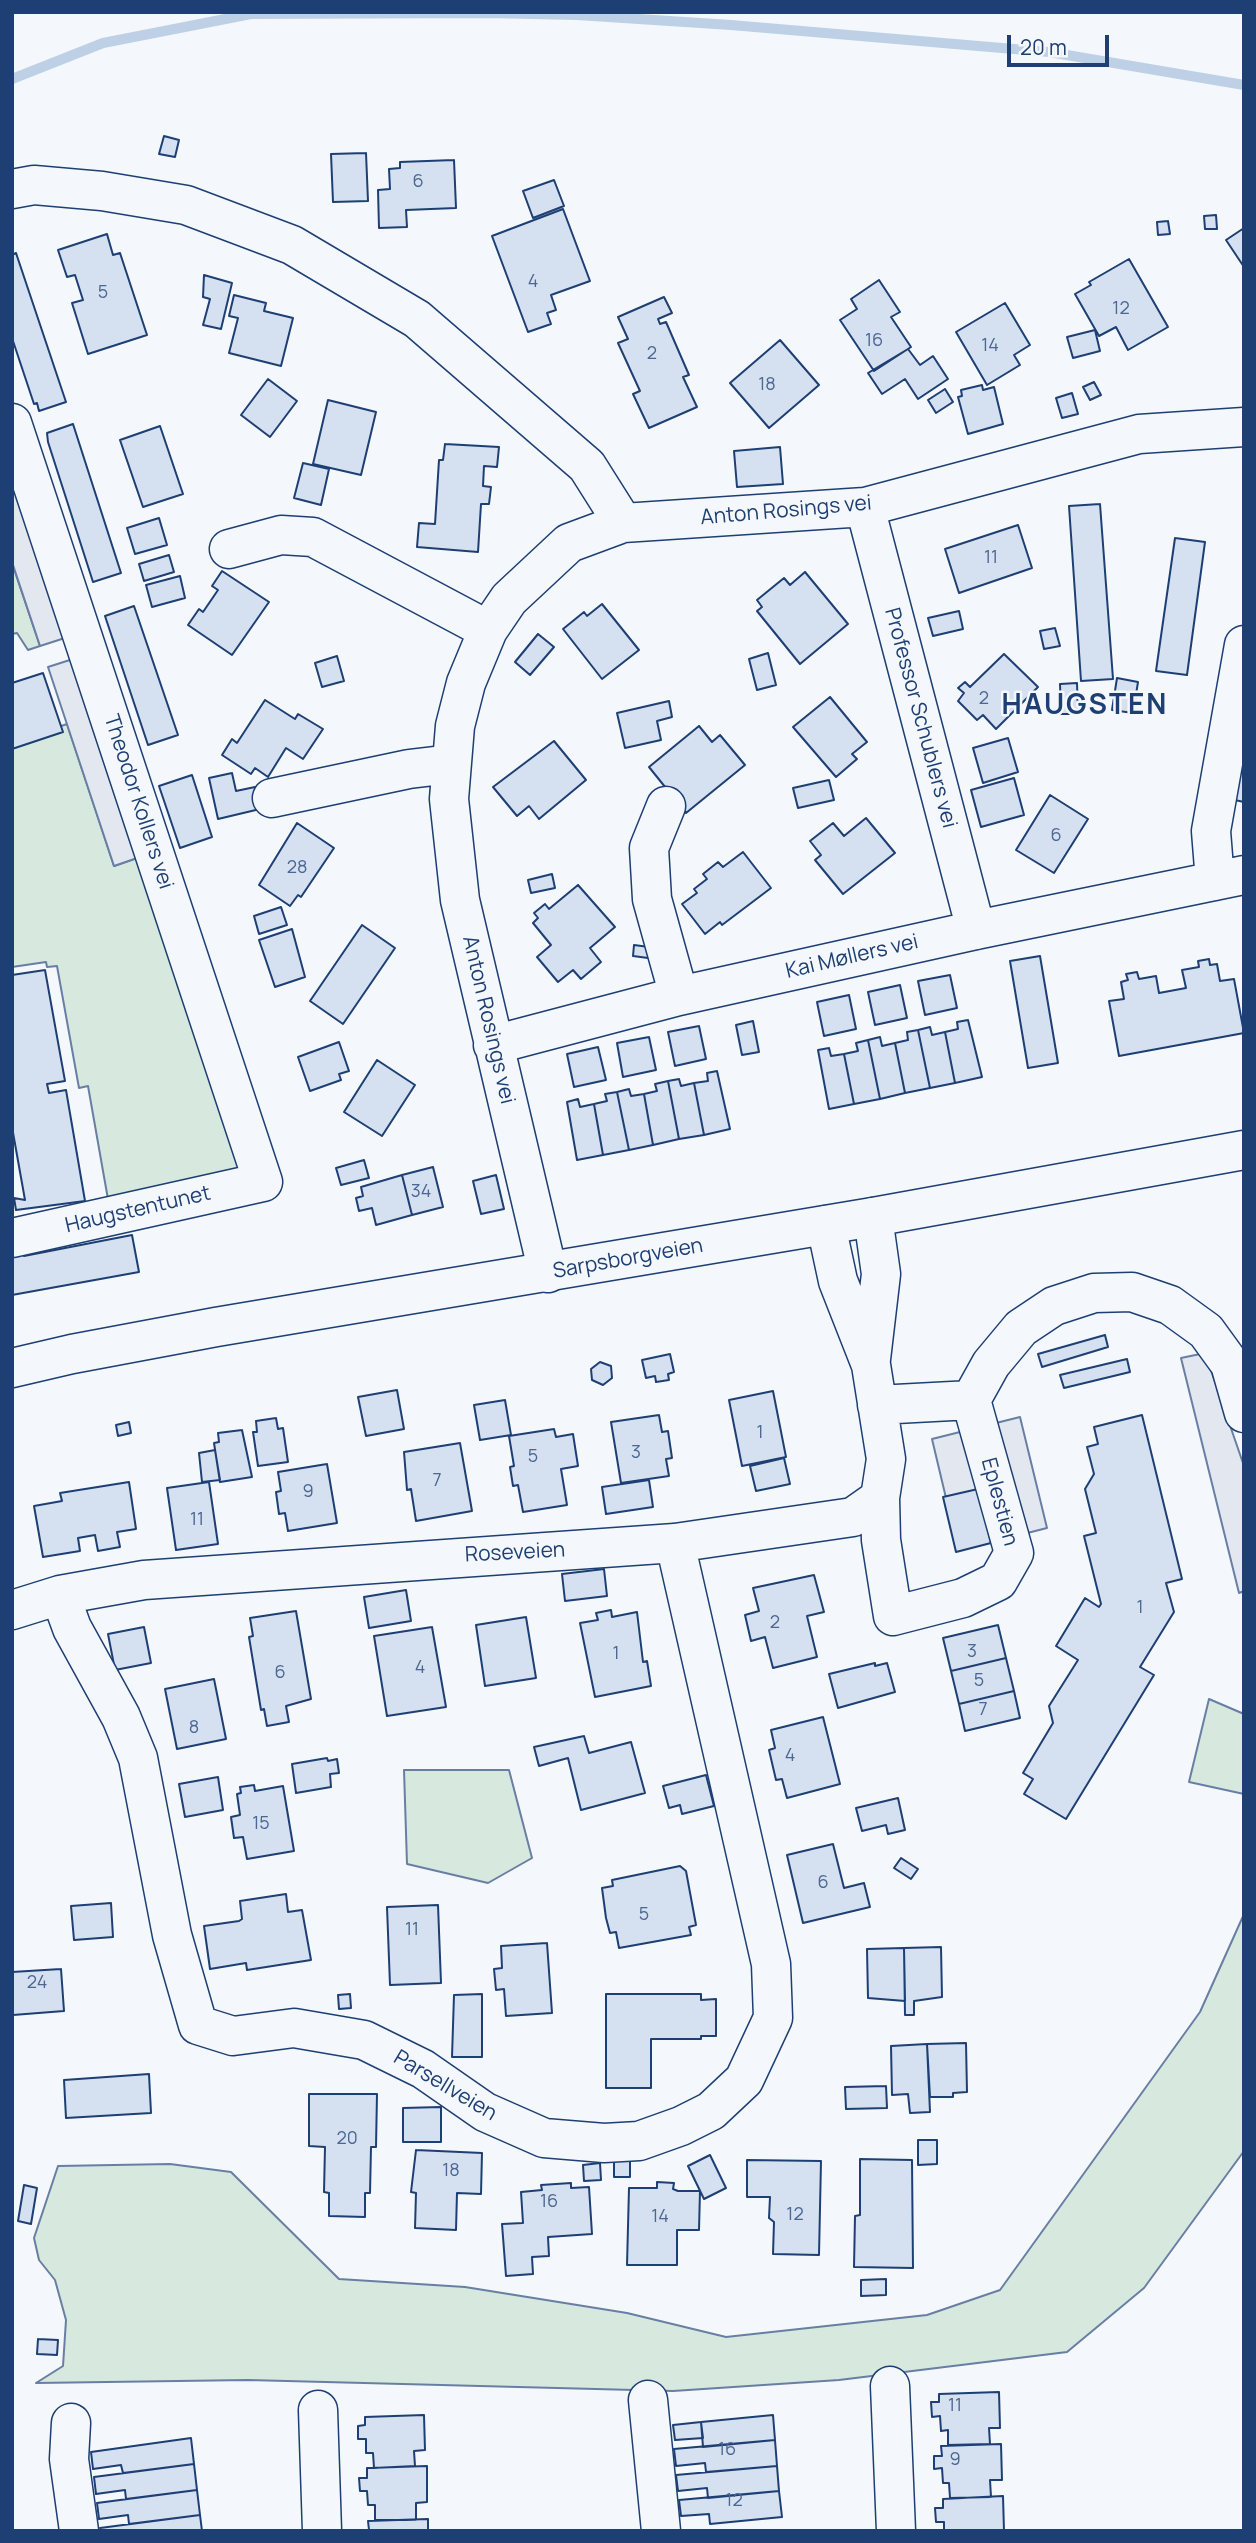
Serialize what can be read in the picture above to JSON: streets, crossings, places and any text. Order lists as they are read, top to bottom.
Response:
{
  "streets": {
    "main road": [
      "Anton Rosings vei",
      "Professor Schublers vei",
      "Theodor Kollers vei",
      "Kai Møllers vei",
      "Haugstentunet",
      "Sarpsborgveien",
      "Eplestien",
      "Roseveien",
      "Parsellveien"
    ]
  },
  "crossings": [
    ["Anton Rosings vei", "Professor Schublers vei"],
    ["Anton Rosings vei", "Kai Møllers vei"],
    ["Anton Rosings vei", "Sarpsborgveien"],
    ["Professor Schublers vei", "Kai Møllers vei"],
    ["Theodor Kollers vei", "Haugstentunet"],
    ["Eplestien", "Roseveien"],
    ["Roseveien", "Parsellveien"]
  ],
  "districts": ["HAUGSTEN"],
  "house_numbers": [
    "6",
    "4",
    "5",
    "12",
    "16",
    "14",
    "2",
    "18",
    "11",
    "2",
    "6",
    "28",
    "34",
    "1",
    "3",
    "5",
    "7",
    "9",
    "11",
    "1",
    "2",
    "3",
    "1",
    "4",
    "6",
    "5",
    "7",
    "8",
    "4",
    "15",
    "6",
    "5",
    "11",
    "24",
    "20",
    "18",
    "16",
    "12",
    "14",
    "11",
    "16",
    "9",
    "12"
  ],
  "scale_bar": "20 m"
}
